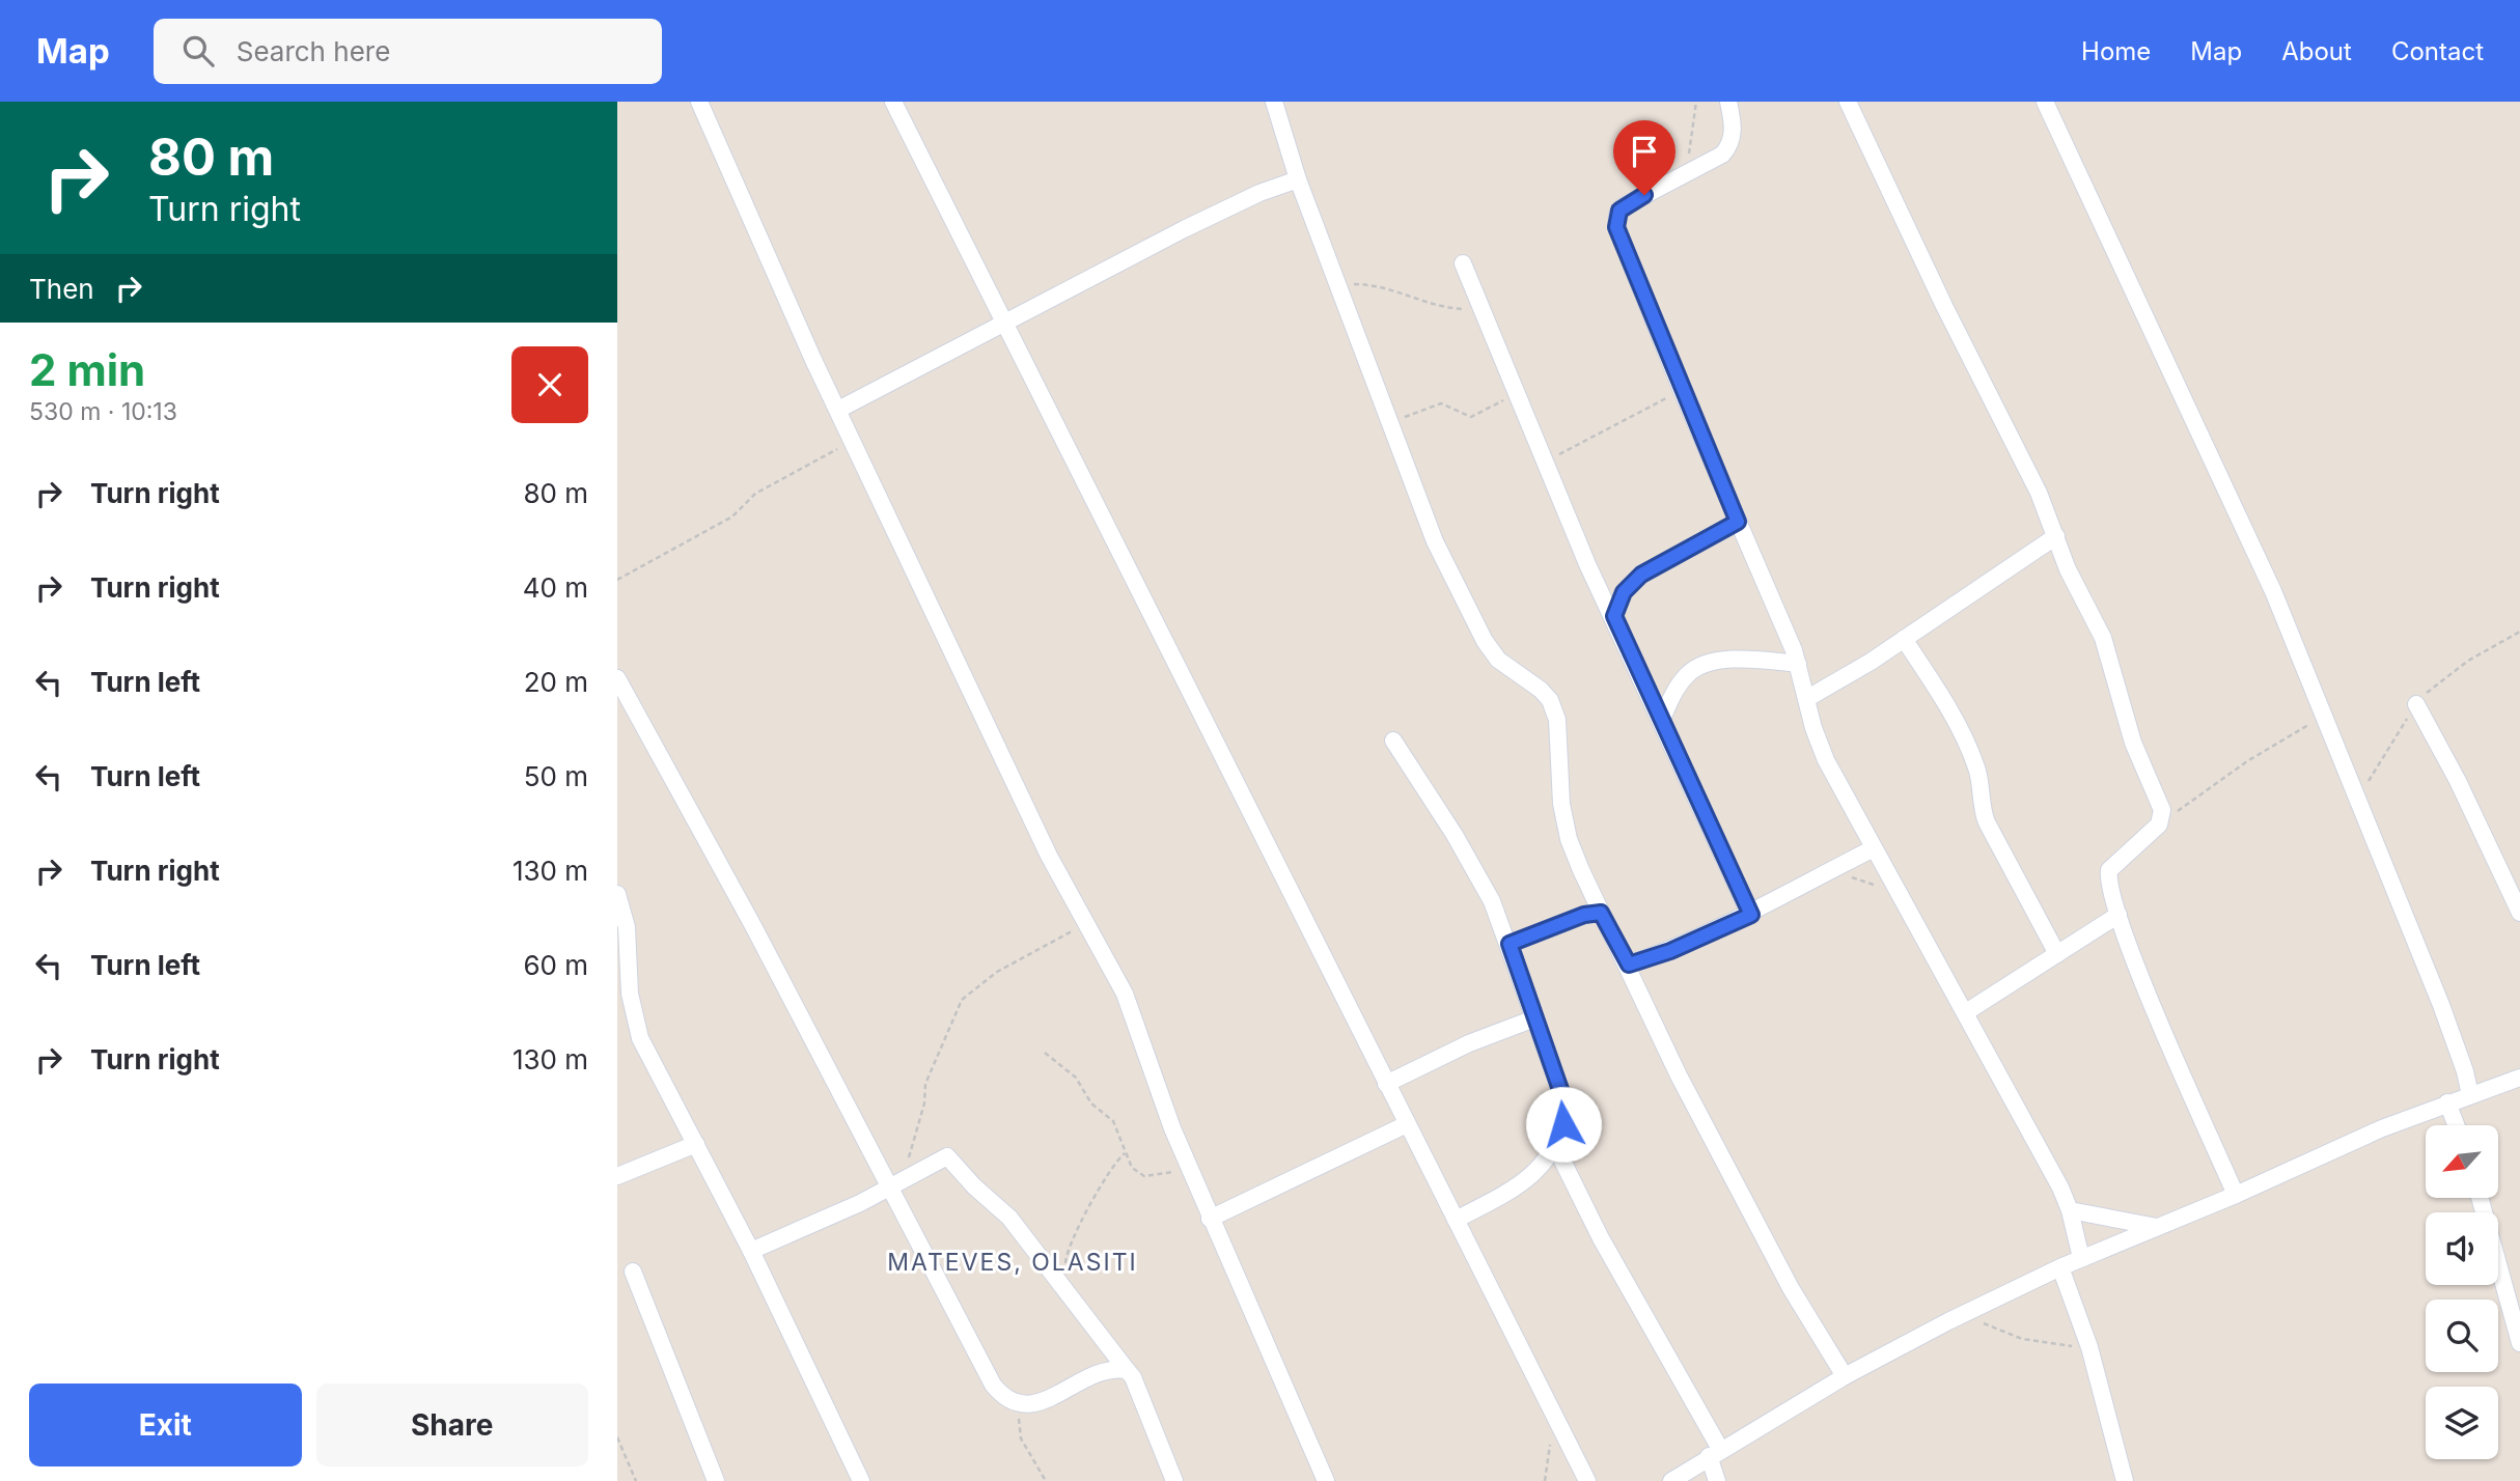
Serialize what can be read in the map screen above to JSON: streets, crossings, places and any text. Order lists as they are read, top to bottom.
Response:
{
  "districts": ["MATEVES, OLASITI"],
  "north": "bottom left",
  "page": {
    "header": "Map",
    "search": "Search here",
    "nav": [
      "Home",
      "Map",
      "About",
      "Contact"
    ],
    "turn": ["80 m", "Turn right"],
    "then": "Then",
    "heading": ["2 min", "530 m · 10:13"],
    "list": [
      {
        "name": "Turn right",
        "value": "80 m"
      },
      {
        "name": "Turn right",
        "value": "40 m"
      },
      {
        "name": "Turn left",
        "value": "20 m"
      },
      {
        "name": "Turn left",
        "value": "50 m"
      },
      {
        "name": "Turn right",
        "value": "130 m"
      },
      {
        "name": "Turn left",
        "value": "60 m"
      },
      {
        "name": "Turn right",
        "value": "130 m"
      }
    ],
    "buttons": ["Exit", "Share"]
  }
}
